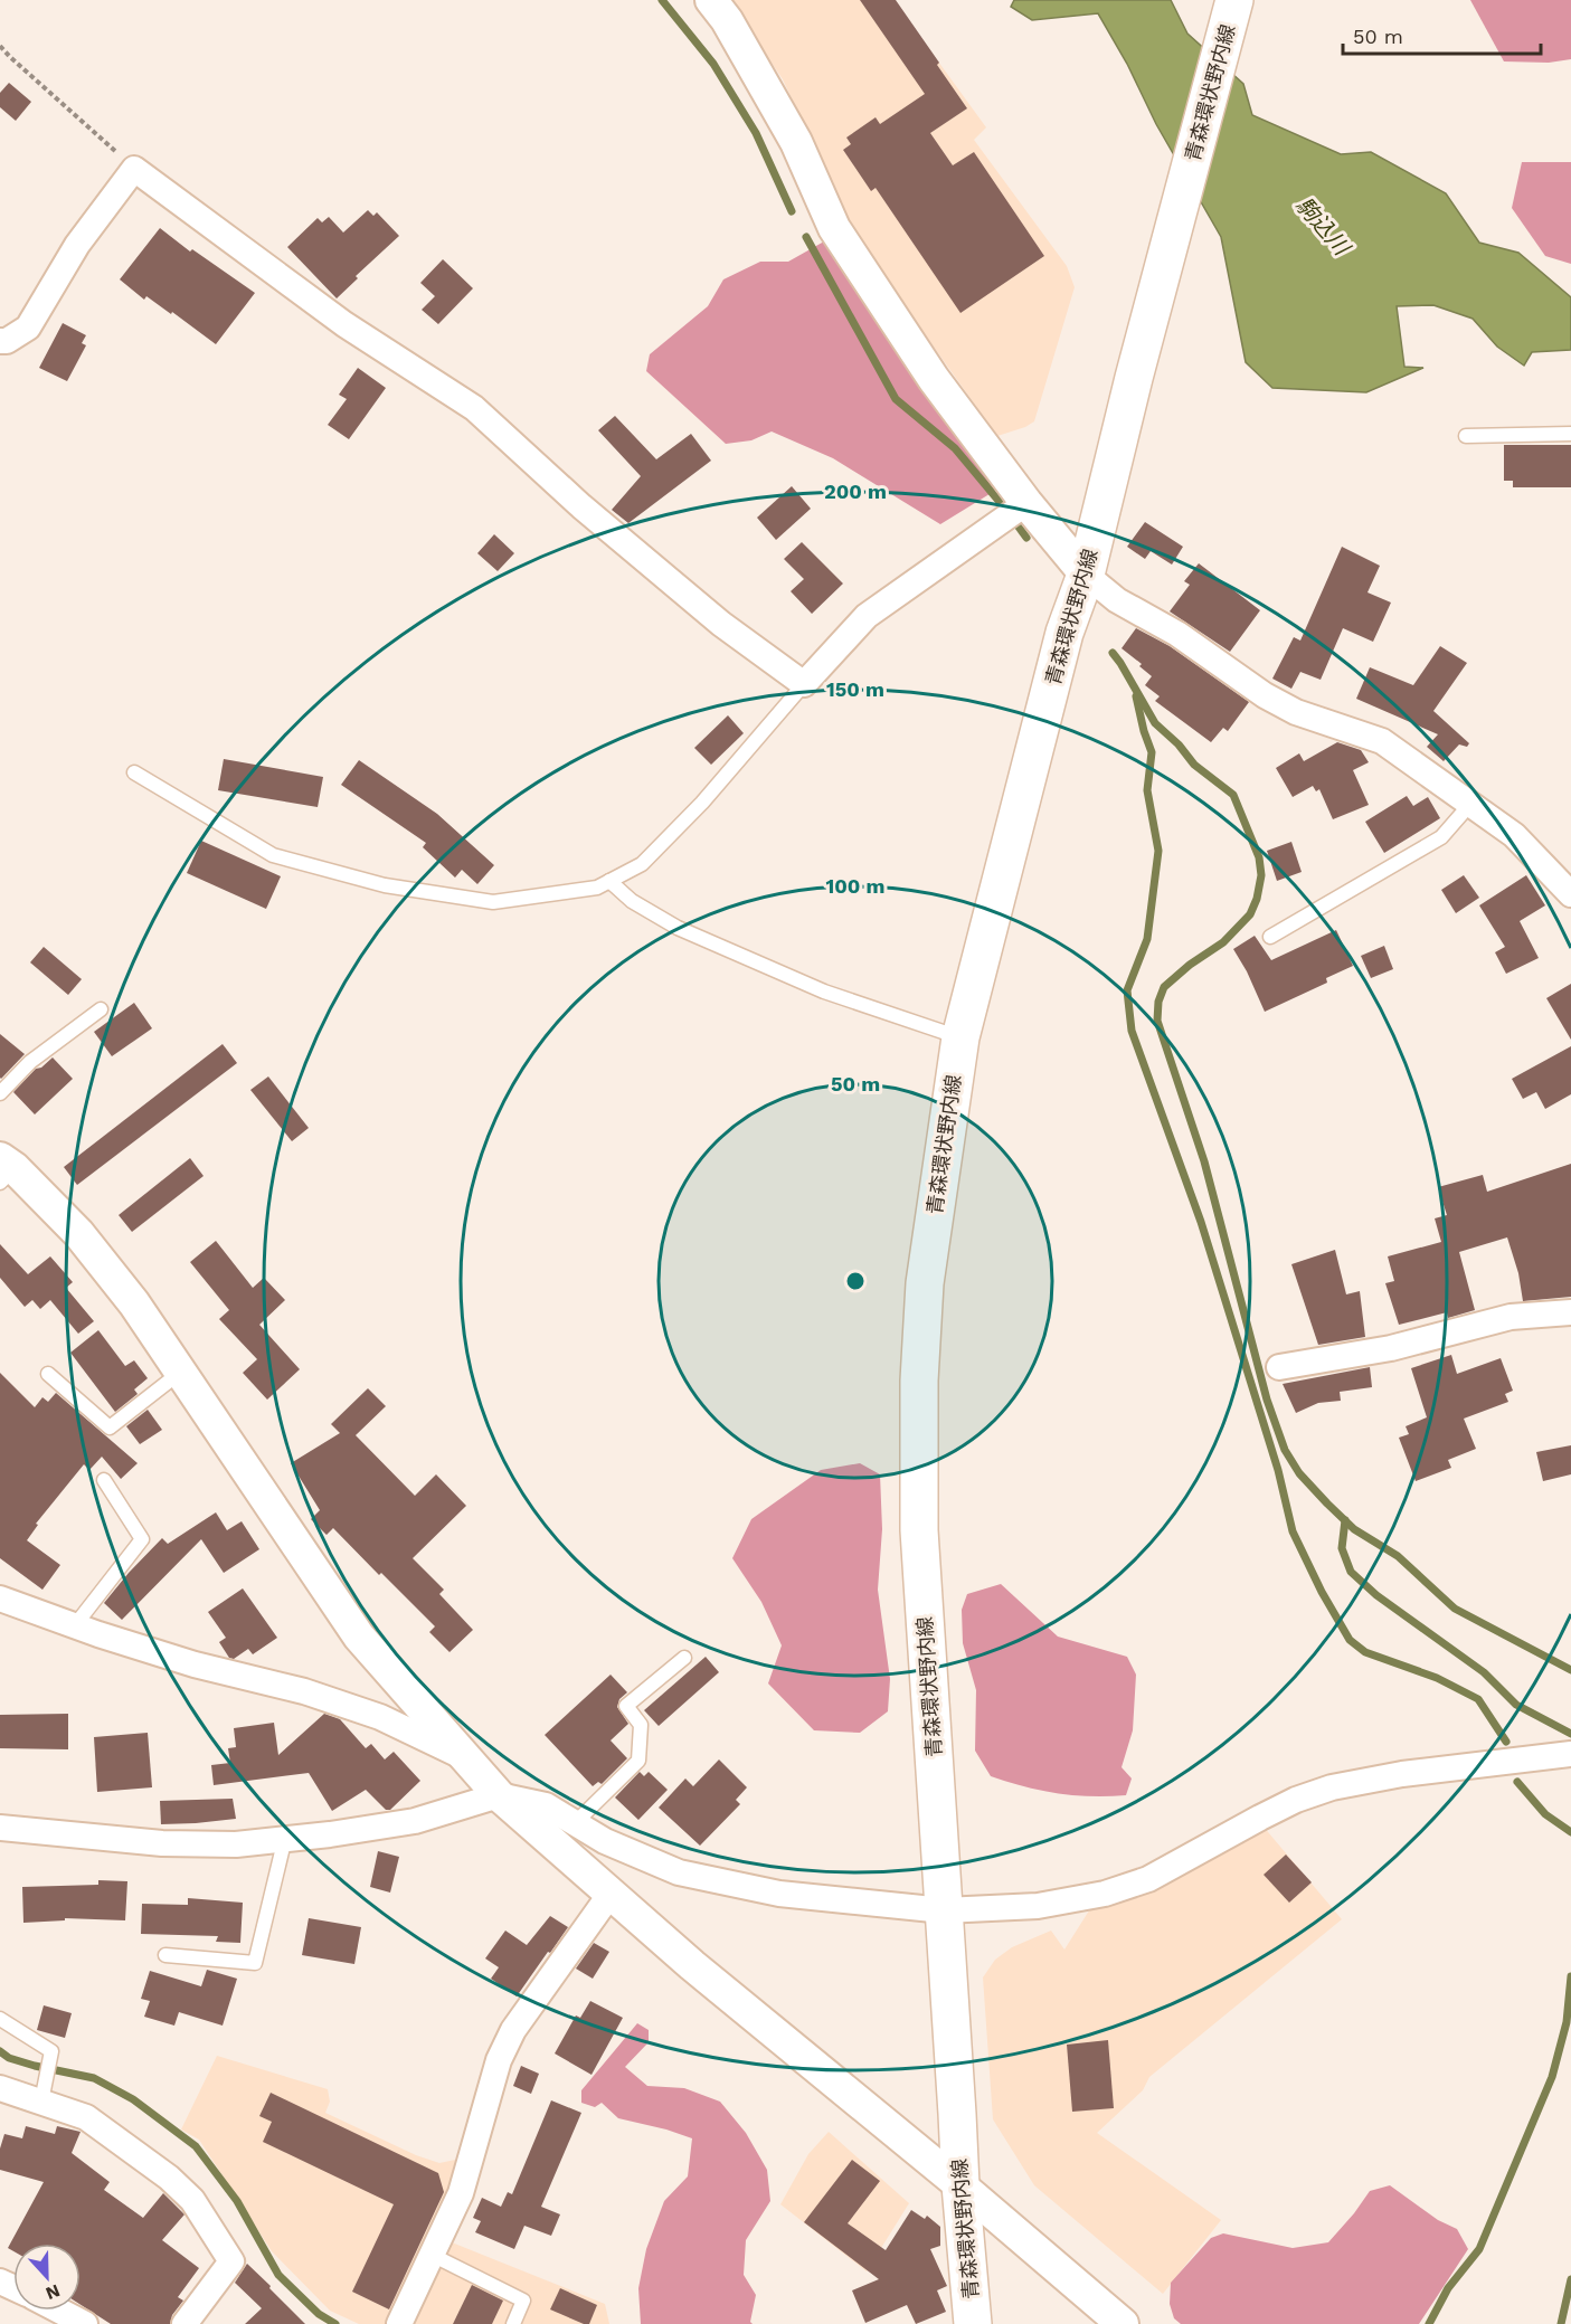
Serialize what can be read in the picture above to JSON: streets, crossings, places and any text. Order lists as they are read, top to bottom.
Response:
{
  "streets": {
    "main road": ["青森環状野内線"]
  },
  "water": ["駒込川"],
  "scale_bar": "50 m",
  "north": "bottom",
  "rings": [
    "200 m",
    "150 m",
    "100 m",
    "50 m"
  ]
}
